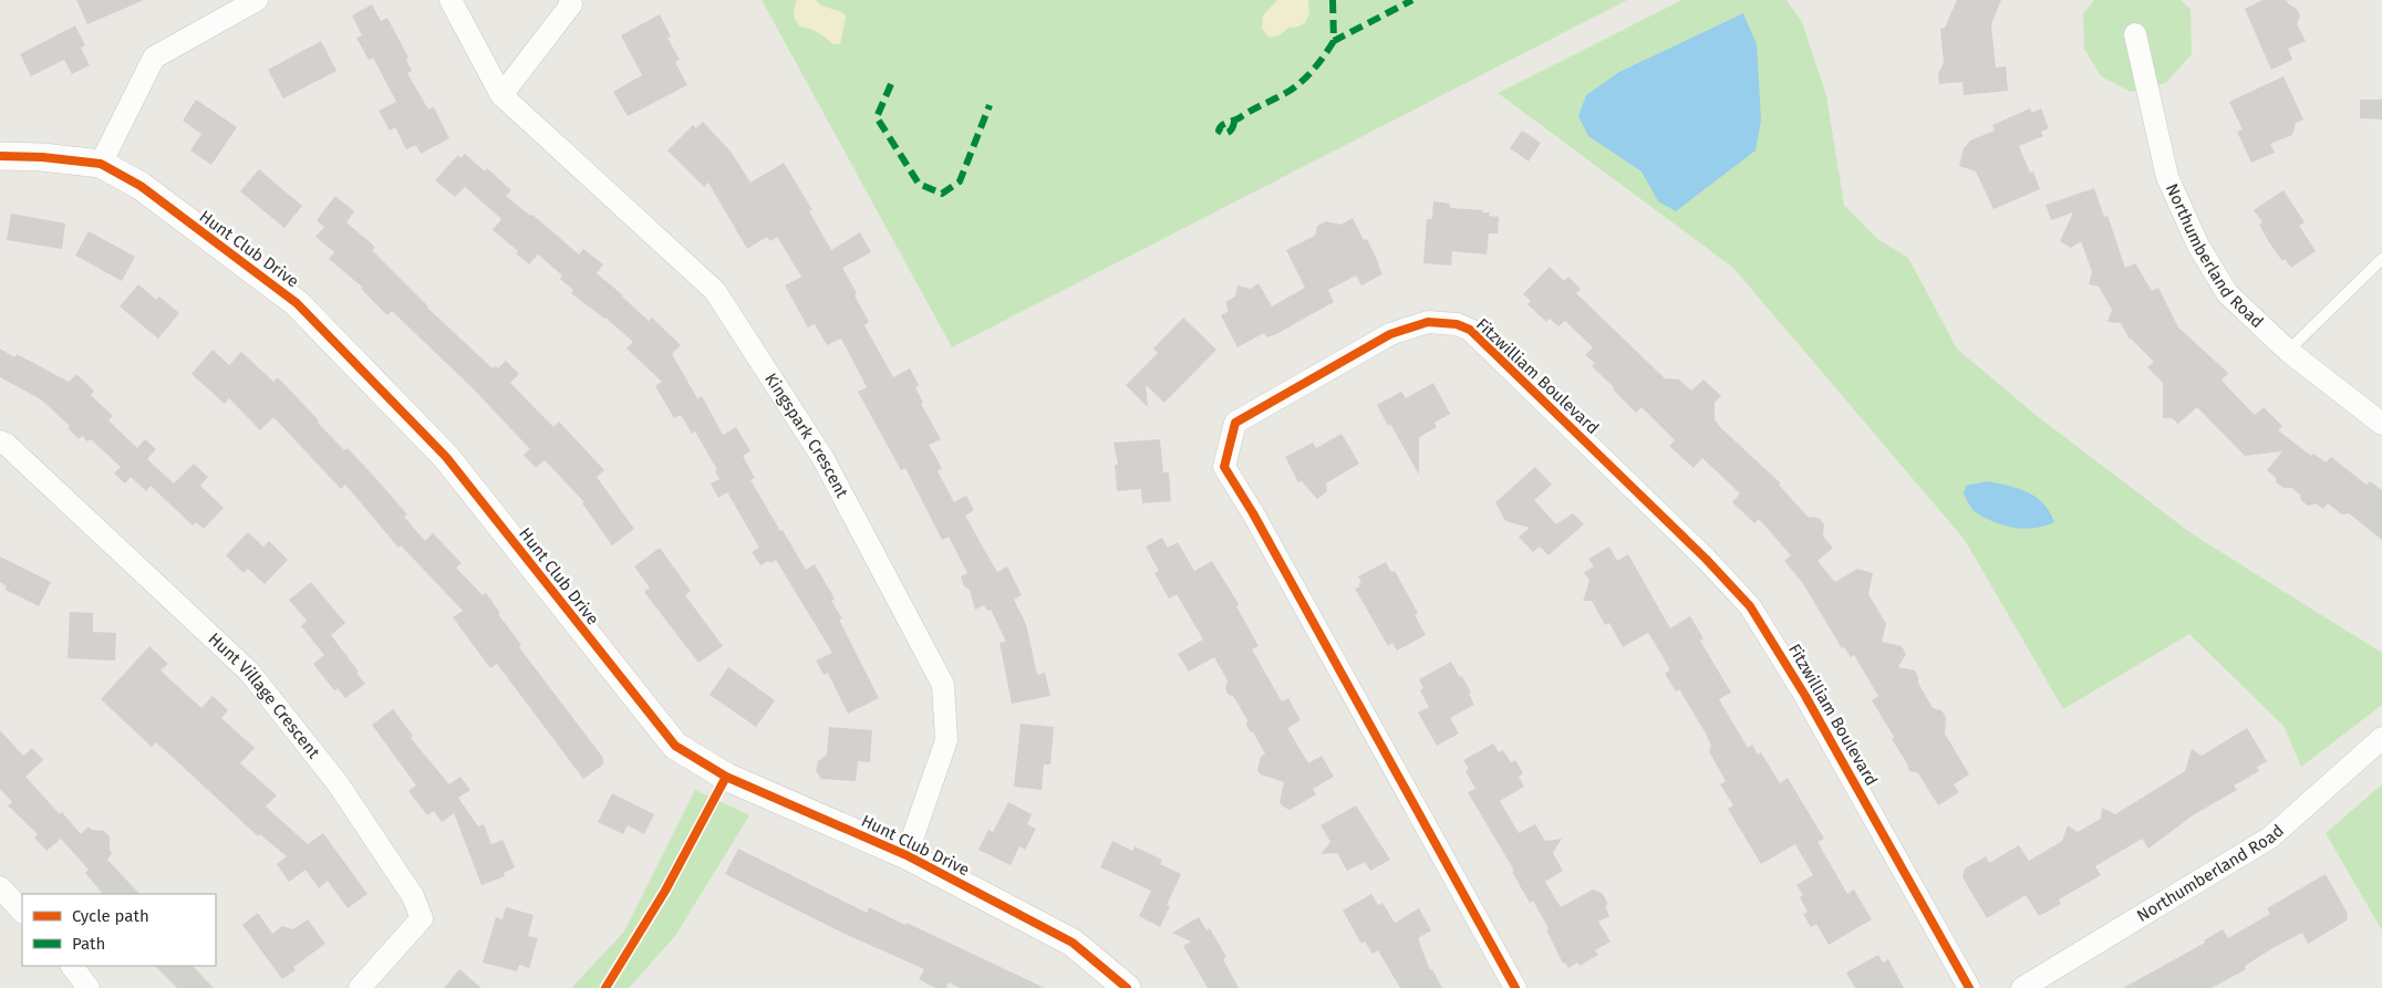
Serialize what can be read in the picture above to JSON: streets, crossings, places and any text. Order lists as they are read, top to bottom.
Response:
{
  "streets": {
    "street": [
      "Hunt Club Drive",
      "Northumberland Road",
      "Fitzwilliam Boulevard",
      "Kingspark Crescent",
      "Hunt Village Crescent"
    ]
  },
  "crossings": [
    ["Hunt Club Drive", "Kingspark Crescent"]
  ],
  "legend": ["Cycle path", "Path"]
}
